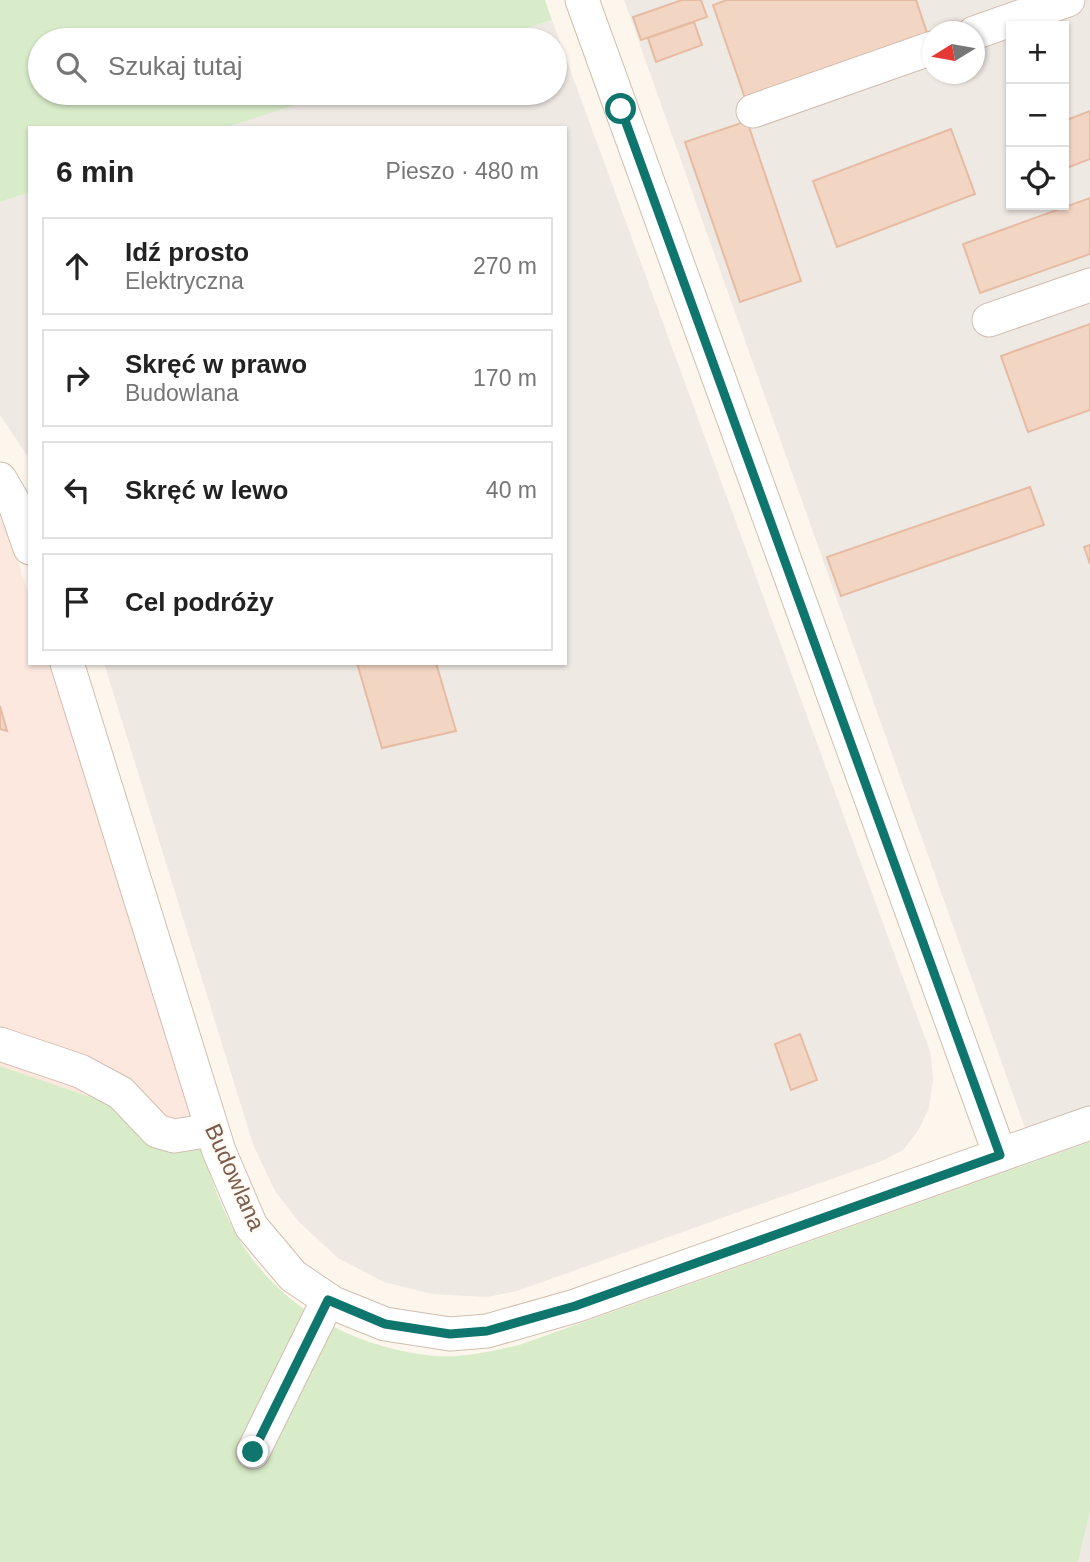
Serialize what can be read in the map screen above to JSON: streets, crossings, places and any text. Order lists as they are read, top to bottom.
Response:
{
  "streets": {
    "street": ["Budowlana"]
  },
  "north": "left",
  "page": {
    "map_buttons": ["+", "−"],
    "search": "Szukaj tutaj",
    "heading": ["6 min", "Pieszo · 480 m"],
    "list": [
      ["Idź prosto", "Elektryczna", "270 m"],
      ["Skręć w prawo", "Budowlana", "170 m"],
      ["Skręć w lewo", "40 m"],
      "Cel podróży"
    ]
  }
}
